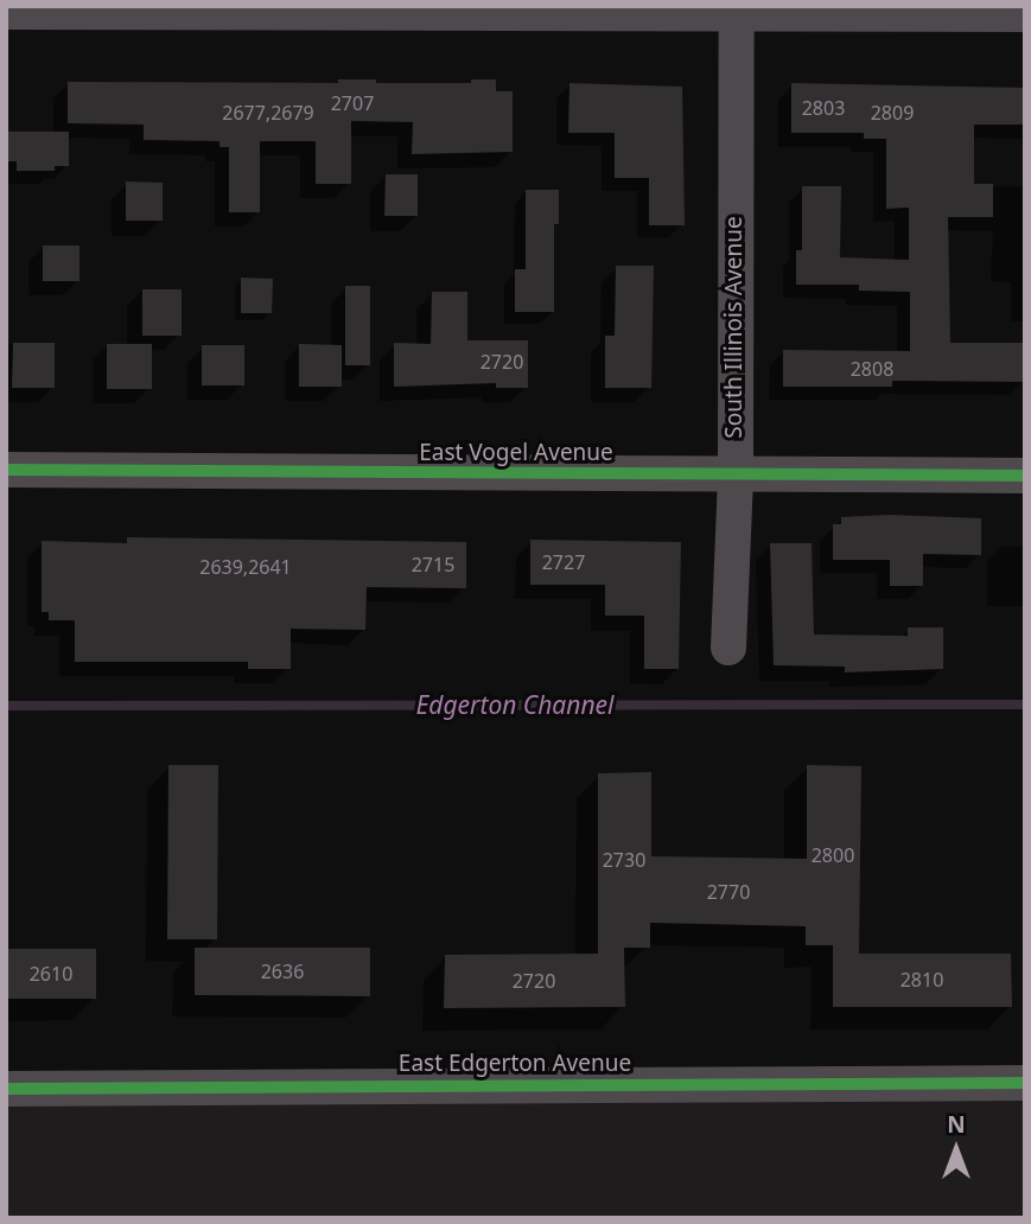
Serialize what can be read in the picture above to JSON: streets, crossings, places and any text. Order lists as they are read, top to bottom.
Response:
{
  "streets": {
    "street": ["South Illinois Avenue", "East Vogel Avenue", "East Edgerton Avenue"]
  },
  "crossings": [
    ["South Illinois Avenue", "East Vogel Avenue"]
  ],
  "water": ["Edgerton Channel"],
  "house_numbers": [
    "2707",
    "2803",
    "2677,2679",
    "2809",
    "2720",
    "2808",
    "2727",
    "2715",
    "2639,2641",
    "2800",
    "2730",
    "2770",
    "2636",
    "2610",
    "2810",
    "2720"
  ],
  "north": "top"
}
